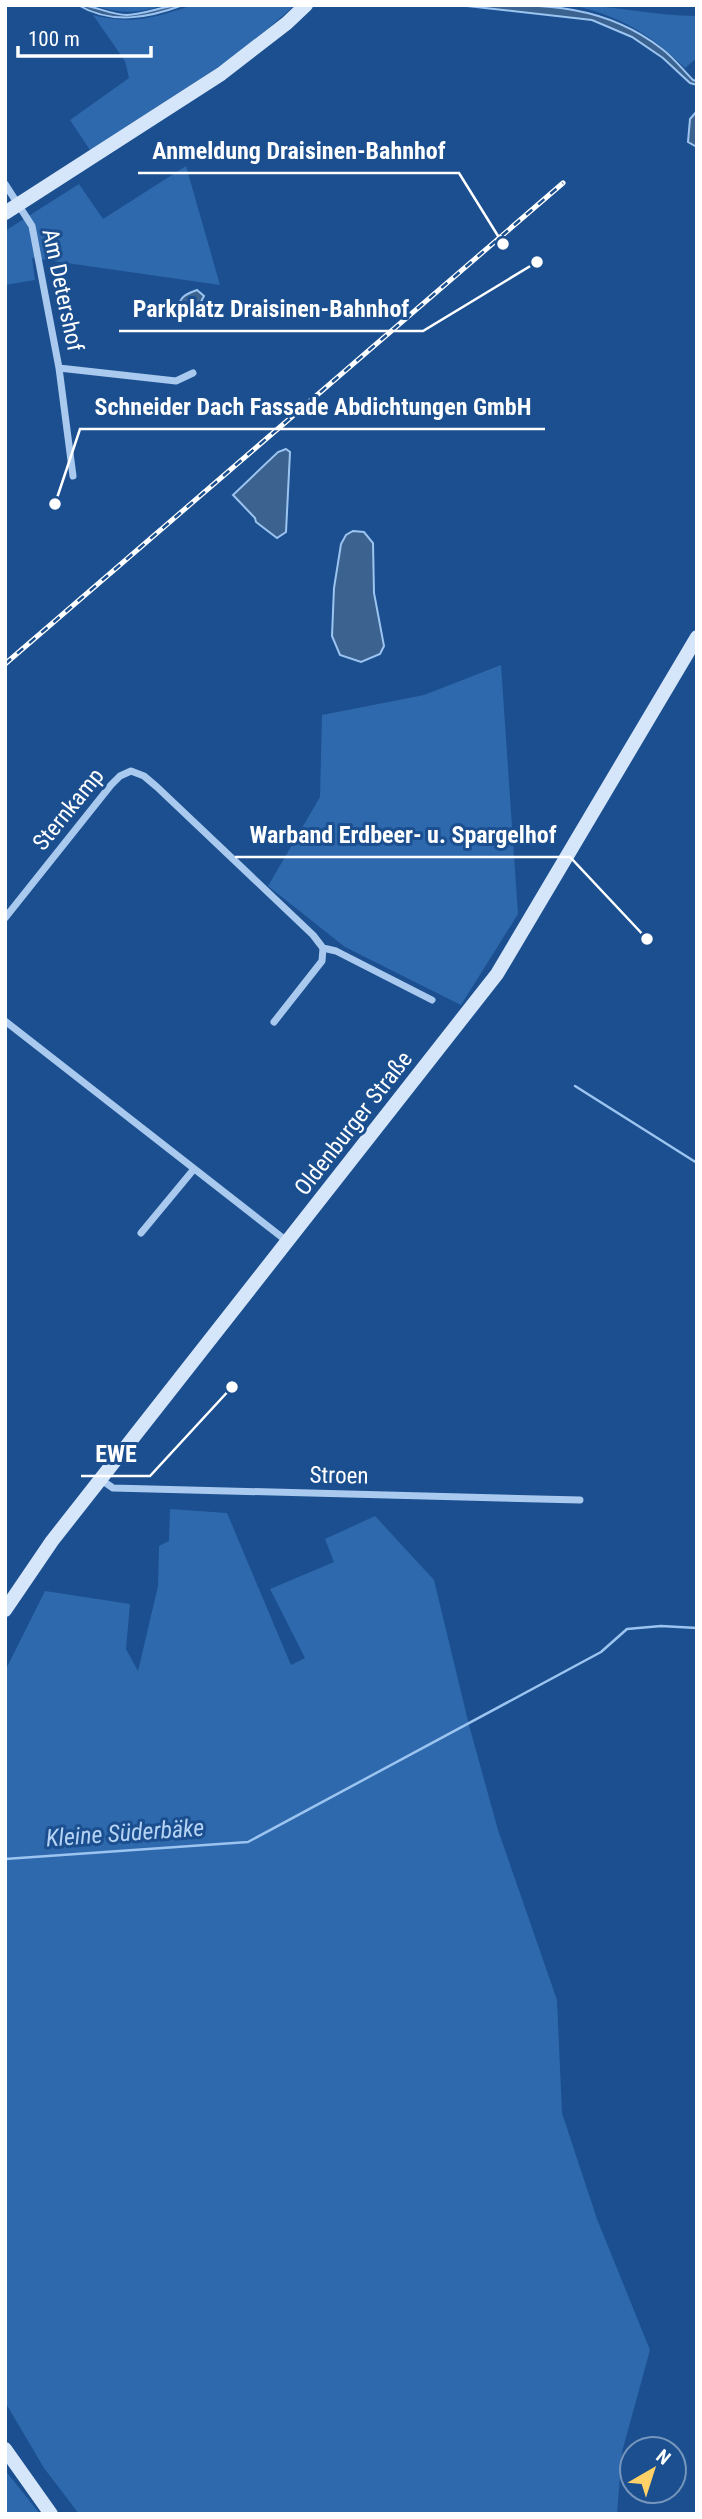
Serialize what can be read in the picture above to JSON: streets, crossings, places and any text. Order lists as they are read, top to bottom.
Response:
{
  "streets": {
    "main road": ["Oldenburger Straße"],
    "street": ["Am Detershof", "Sternkamp", "Stroen"]
  },
  "crossings": [
    ["Oldenburger Straße", "Stroen"]
  ],
  "water": ["Kleine Süderbäke"],
  "places": [
    "Anmeldung Draisinen-Bahnhof",
    "Parkplatz Draisinen-Bahnhof",
    "Schneider Dach Fassade Abdichtungen GmbH",
    "Warband Erdbeer- u. Spargelhof",
    "EWE"
  ],
  "scale_bar": "100 m",
  "north": "top right"
}
